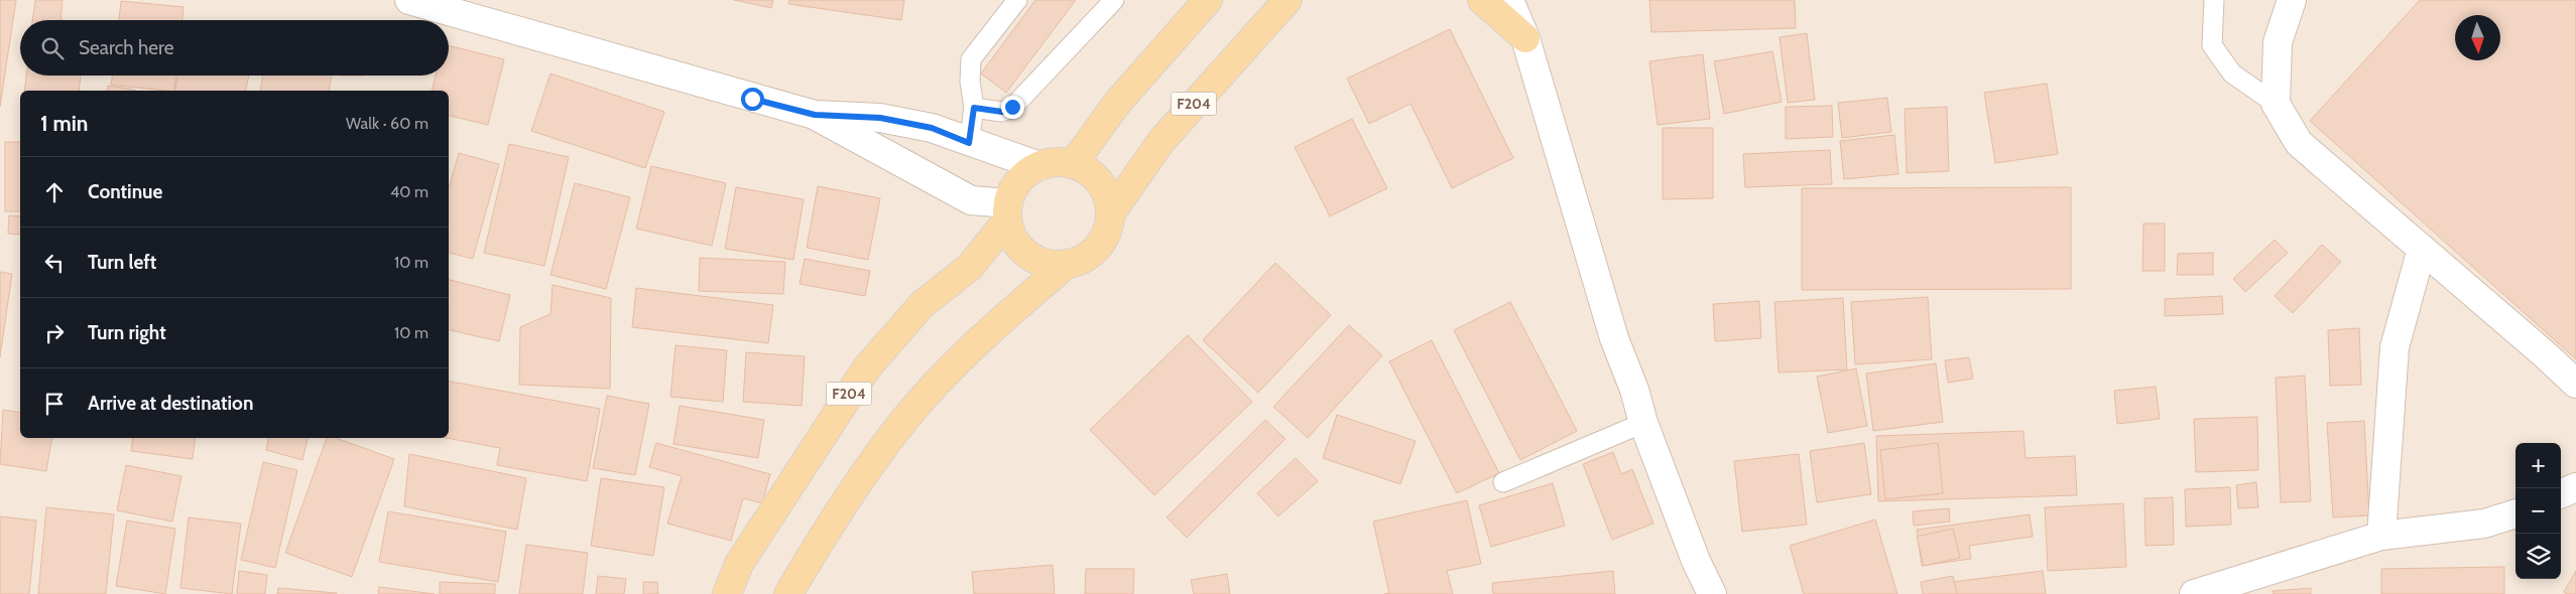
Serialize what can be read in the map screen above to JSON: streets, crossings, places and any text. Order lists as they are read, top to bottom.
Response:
{
  "streets": {
    "main road": ["F204"]
  },
  "north": "bottom",
  "page": {
    "search": "Search here",
    "heading": ["1 min", "Walk · 60 m"],
    "list": [
      ["Continue", "40 m"],
      ["Turn left", "10 m"],
      ["Turn right", "10 m"],
      "Arrive at destination"
    ],
    "map_buttons": ["+", "−"]
  }
}
